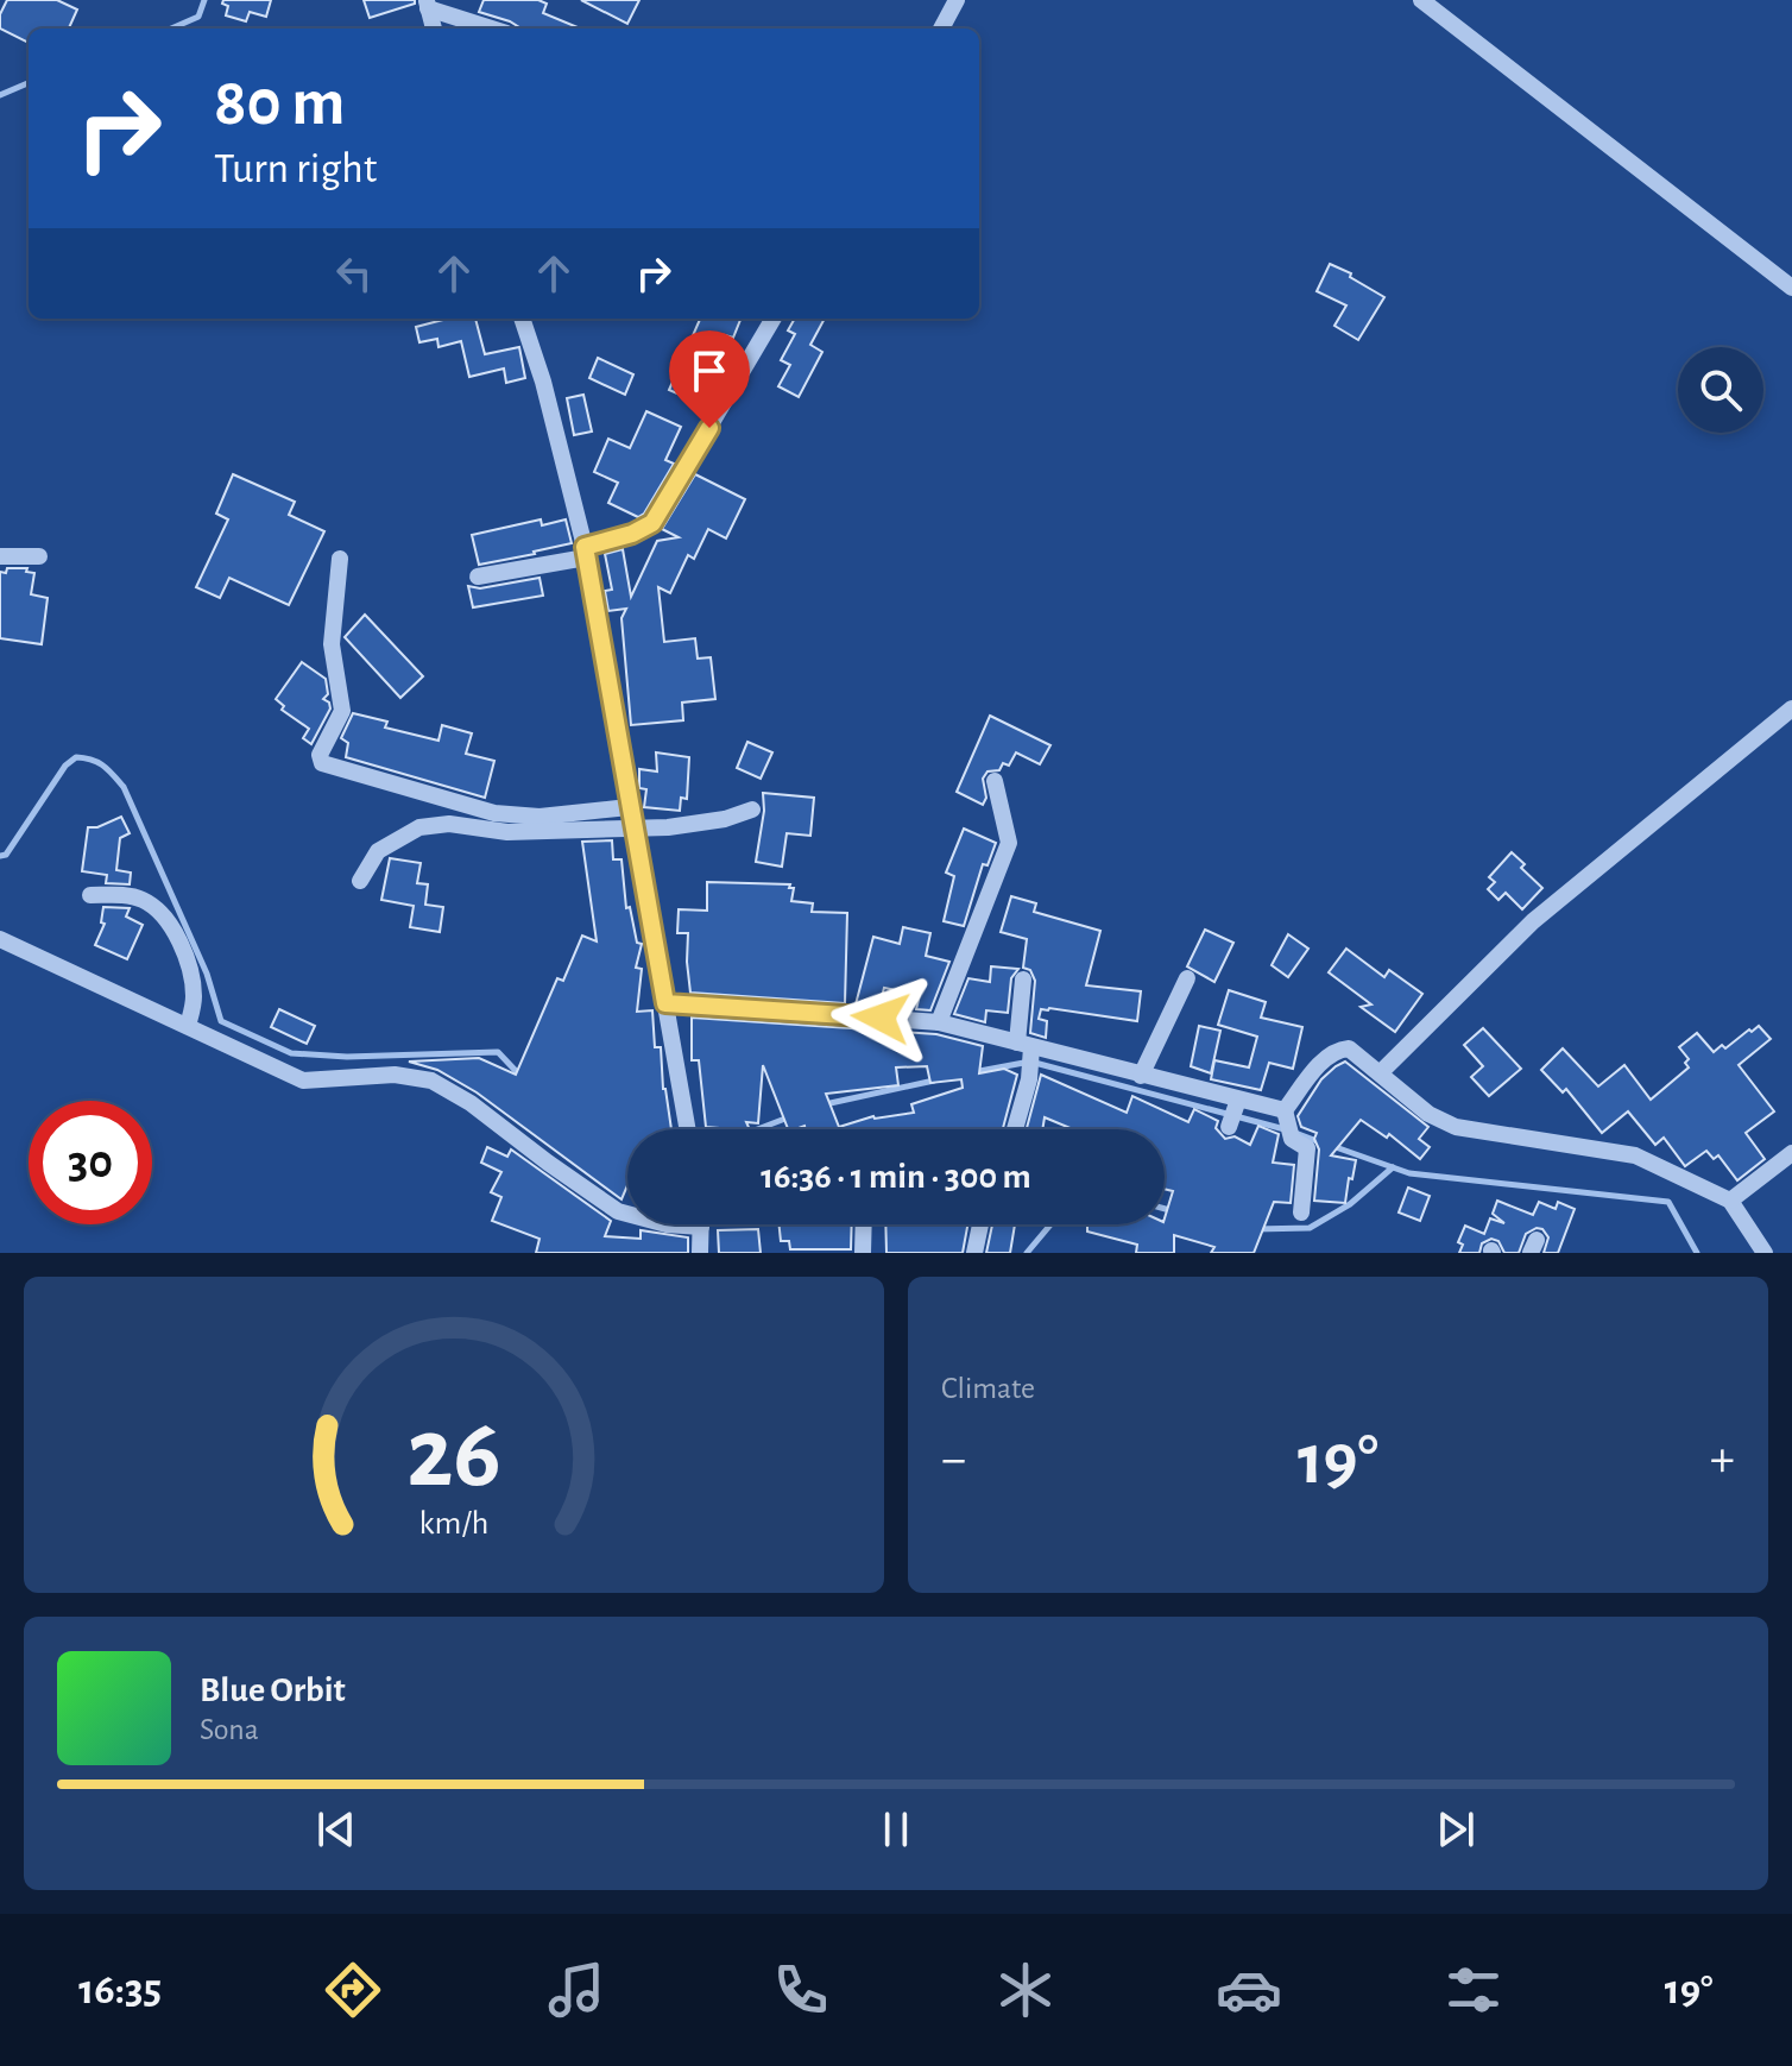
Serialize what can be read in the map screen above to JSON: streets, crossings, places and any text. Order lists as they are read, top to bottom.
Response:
{
  "page": {
    "turn": ["80 m", "Turn right"],
    "limit": "30",
    "trip": "16:36 · 1 min · 300 m",
    "tile": "Climate",
    "heat": ["−", "19°", "+"],
    "song": ["Blue Orbit", "Sona"],
    "tabs": ["16:35", "19°"],
    "gauge": ["26", "km/h"]
  }
}
